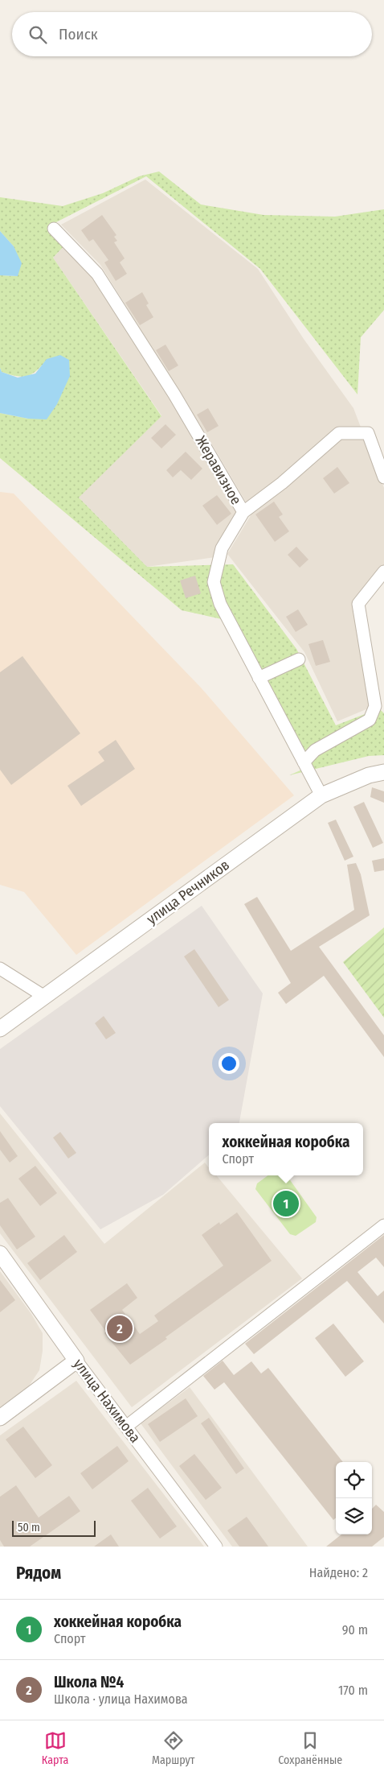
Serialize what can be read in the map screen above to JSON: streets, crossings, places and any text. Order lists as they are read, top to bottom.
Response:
{
  "streets": {
    "street": ["Жеравизное", "улица Речников", "улица Нахимова"]
  },
  "crossings": [
    ["Жеравизное", "улица Речников"]
  ],
  "scale_bar": "50 m",
  "page": {
    "search": "Поиск",
    "popup": ["хоккейная коробка", "Спорт"],
    "pins": ["1", "2"],
    "scale": "50 m",
    "heading": ["Рядом", "Найдено: 2"],
    "list": [
      {
        "mark": "1",
        "name": "хоккейная коробка",
        "note": "Спорт",
        "value": "90 m"
      },
      {
        "mark": "2",
        "name": "Школа №4",
        "note": "Школа · улица Нахимова",
        "value": "170 m"
      }
    ],
    "nav": ["Карта", "Маршрут", "Сохранённые"]
  }
}
